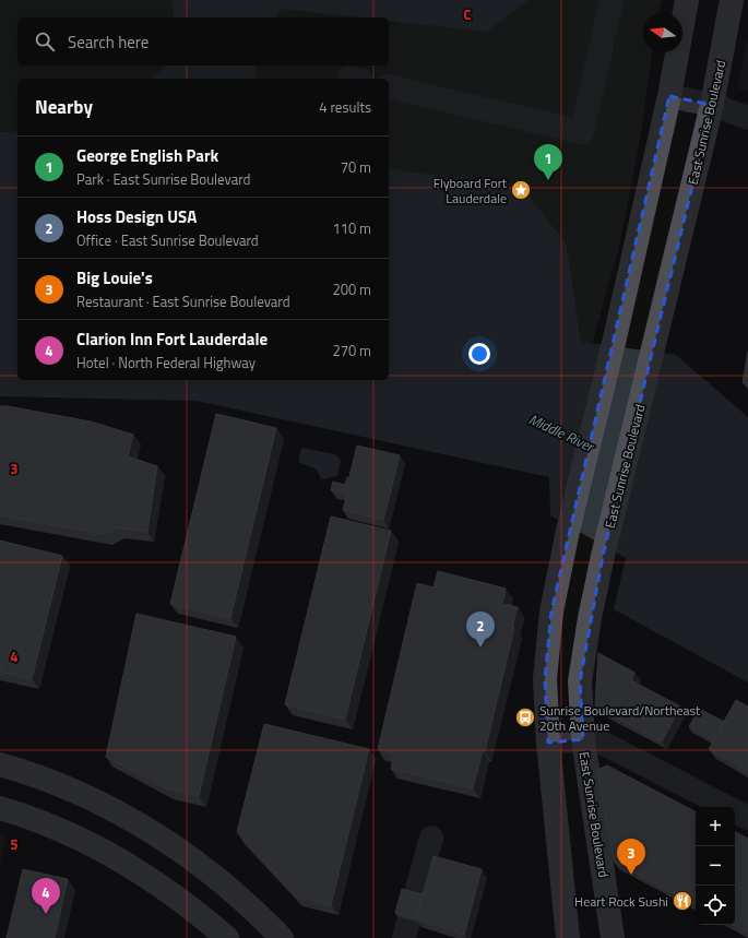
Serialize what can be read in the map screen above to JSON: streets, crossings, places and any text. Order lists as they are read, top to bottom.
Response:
{
  "streets": {
    "main road": ["East Sunrise Boulevard"]
  },
  "water": ["Middle River"],
  "places": {
    "place": ["Flyboard Fort Lauderdale"],
    "bus stop": ["Sunrise Boulevard/Northeast 20th Avenue"],
    "restaurant": ["Heart Rock Sushi"]
  },
  "north": "left",
  "page": {
    "search": "Search here",
    "heading": ["Nearby", "4 results"],
    "list": [
      {
        "mark": "1",
        "name": "George English Park",
        "note": "Park · East Sunrise Boulevard",
        "value": "70 m"
      },
      {
        "mark": "2",
        "name": "Hoss Design USA",
        "note": "Office · East Sunrise Boulevard",
        "value": "110 m"
      },
      {
        "mark": "3",
        "name": "Big Louie's",
        "note": "Restaurant · East Sunrise Boulevard",
        "value": "200 m"
      },
      {
        "mark": "4",
        "name": "Clarion Inn Fort Lauderdale",
        "note": "Hotel · North Federal Highway",
        "value": "270 m"
      }
    ],
    "pins": [
      "1",
      "2",
      "3",
      "4"
    ],
    "map_buttons": ["+", "−"]
  },
  "grid": {
    "columns": ["C"],
    "rows": ["3", "4", "5"]
  }
}
